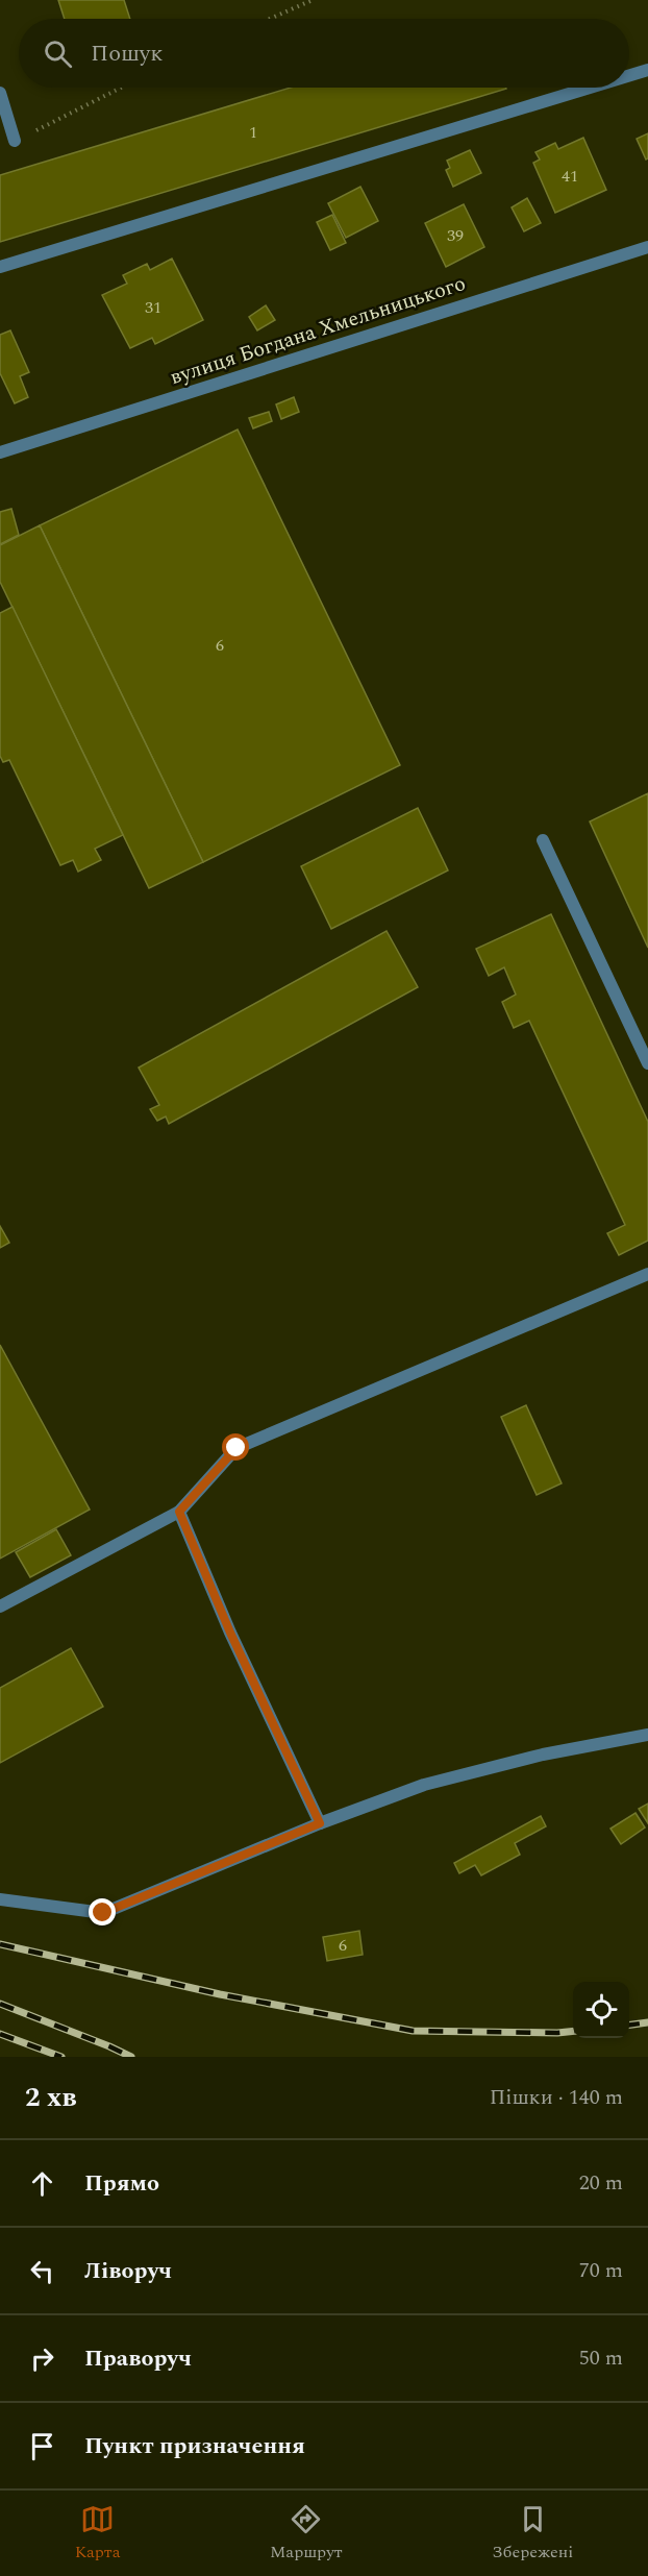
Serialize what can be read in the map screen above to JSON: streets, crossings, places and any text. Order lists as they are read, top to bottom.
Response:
{
  "streets": {
    "street": ["вулиця Богдана Хмельницького"]
  },
  "house_numbers": [
    "1",
    "41",
    "39",
    "31",
    "6",
    "6"
  ],
  "page": {
    "search": "Пошук",
    "heading": ["2 хв", "Пішки · 140 m"],
    "list": [
      ["Прямо", "20 m"],
      ["Ліворуч", "70 m"],
      ["Праворуч", "50 m"],
      "Пункт призначення"
    ],
    "nav": ["Карта", "Маршрут", "Збережені"]
  }
}
